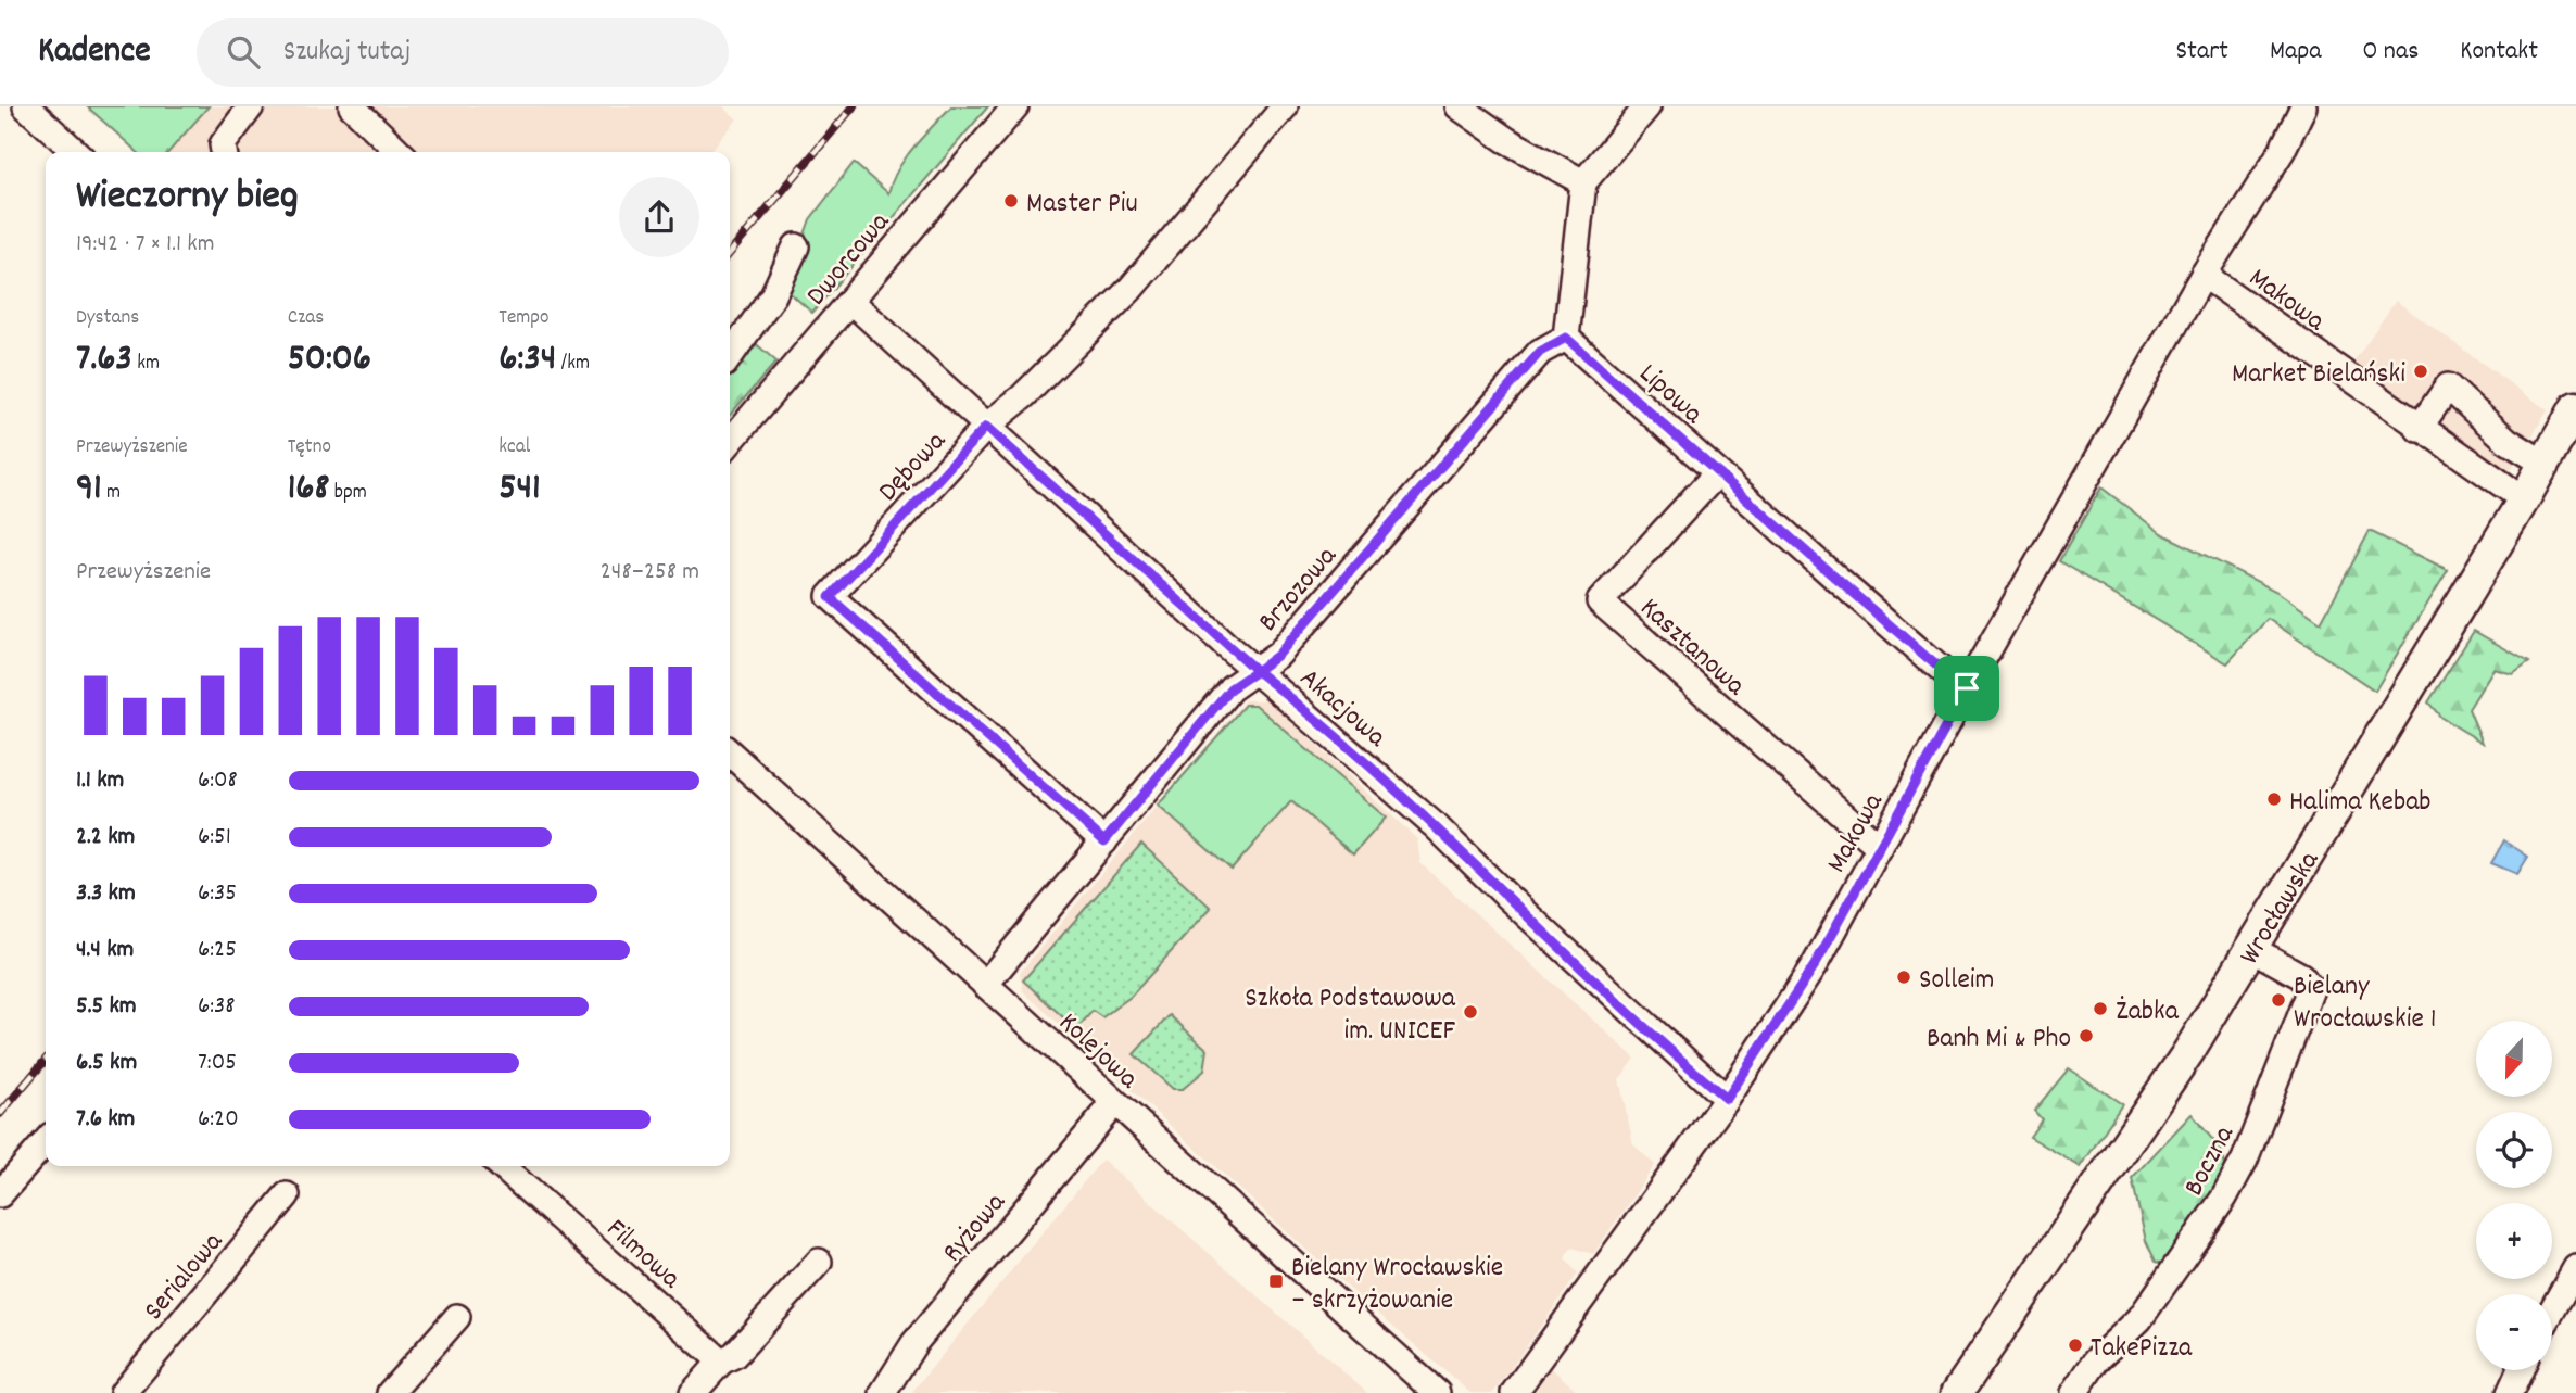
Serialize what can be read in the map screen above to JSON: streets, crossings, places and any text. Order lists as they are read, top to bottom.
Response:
{
  "streets": {
    "main road": ["Wrocławska"],
    "street": [
      "Dworcowa",
      "Makowa",
      "Lipowa",
      "Dębowa",
      "Brzozowa",
      "Kasztanowa",
      "Akacjowa",
      "Kolejowa",
      "Boczna",
      "Ryżowa",
      "Filmowa",
      "Serialowa"
    ]
  },
  "crossings": [
    ["Dworcowa", "Akacjowa"],
    ["Makowa", "Lipowa"],
    ["Makowa", "Kasztanowa"],
    ["Makowa", "Akacjowa"],
    ["Makowa", "Wrocławska"],
    ["Lipowa", "Brzozowa"],
    ["Lipowa", "Kasztanowa"],
    ["Dębowa", "Brzozowa"],
    ["Dębowa", "Akacjowa"],
    ["Brzozowa", "Akacjowa"],
    ["Brzozowa", "Kolejowa"],
    ["Wrocławska", "Boczna"],
    ["Kolejowa", "Ryżowa"]
  ],
  "places": {
    "other": [
      "Master Piu",
      "Market Bielański",
      "Halima Kebab",
      "Solleim",
      "Bielany Wrocławskie 1",
      "Żabka",
      "Szkoła Podstawowa im. UNICEF",
      "Banh Mi & Pho",
      "TakePizza"
    ],
    "transit": ["Bielany Wrocławskie – skrzyżowanie"]
  },
  "north": "bottom",
  "page": {
    "header": "Kadence",
    "search": "Szukaj tutaj",
    "nav": [
      "Start",
      "Mapa",
      "O nas",
      "Kontakt"
    ],
    "heading": ["Wieczorny bieg", "19:42 · 7 × 1.1 km"],
    "stats": [
      ["Dystans", "7.63 km"],
      ["Czas", "50:06"],
      ["Tempo", "6:34 /km"],
      ["Przewyższenie", "91 m"],
      ["Tętno", "168 bpm"],
      ["kcal", "541"]
    ],
    "chart": ["Przewyższenie", "248–258 m"],
    "list": [
      {
        "name": "1.1 km",
        "note": "6:08"
      },
      {
        "name": "2.2 km",
        "note": "6:51"
      },
      {
        "name": "3.3 km",
        "note": "6:35"
      },
      {
        "name": "4.4 km",
        "note": "6:25"
      },
      {
        "name": "5.5 km",
        "note": "6:38"
      },
      {
        "name": "6.5 km",
        "note": "7:05"
      },
      {
        "name": "7.6 km",
        "note": "6:20"
      }
    ],
    "map_buttons": ["+", "−"]
  }
}
